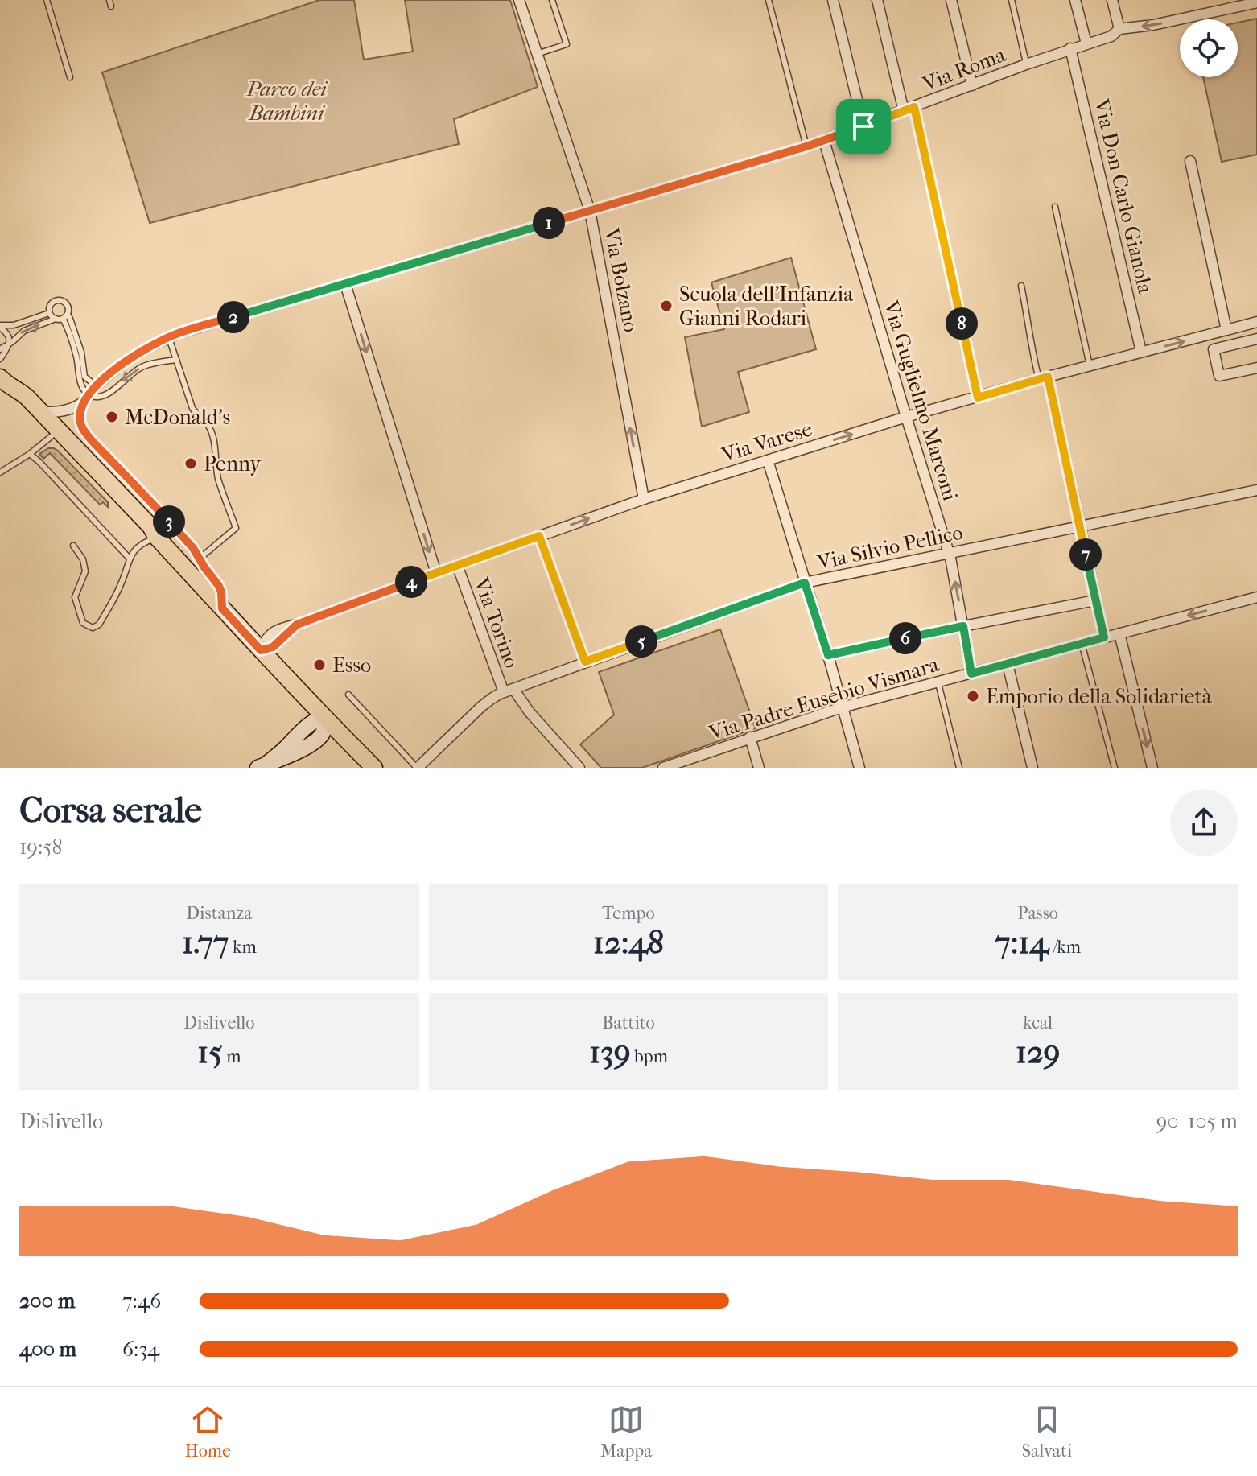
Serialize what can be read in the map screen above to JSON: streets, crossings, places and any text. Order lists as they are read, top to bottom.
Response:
{
  "streets": {
    "street": [
      "Via Roma",
      "Via Don Carlo Gianola",
      "Via Bolzano",
      "Via Guglielmo Marconi",
      "Via Varese",
      "Via Silvio Pellico",
      "Via Torino",
      "Via Padre Eusebio Vismara"
    ]
  },
  "crossings": [
    ["Via Roma", "Via Don Carlo Gianola"],
    ["Via Roma", "Via Bolzano"],
    ["Via Roma", "Via Guglielmo Marconi"],
    ["Via Don Carlo Gianola", "Via Varese"],
    ["Via Bolzano", "Via Varese"],
    ["Via Guglielmo Marconi", "Via Varese"],
    ["Via Guglielmo Marconi", "Via Silvio Pellico"],
    ["Via Guglielmo Marconi", "Via Padre Eusebio Vismara"],
    ["Via Varese", "Via Torino"],
    ["Via Silvio Pellico", "Via Torino"]
  ],
  "one_way": ["Via Bolzano"],
  "parks": ["Parco dei Bambini"],
  "places": [
    "Scuola dell'Infanzia Gianni Rodari",
    "McDonald's",
    "Penny",
    "Esso",
    "Emporio della Solidarietà"
  ],
  "page": {
    "pins": [
      "1",
      "2",
      "8",
      "3",
      "7",
      "4",
      "6",
      "5"
    ],
    "heading": ["Corsa serale", "19:58"],
    "stats": [
      ["Distanza", "1.77 km"],
      ["Tempo", "12:48"],
      ["Passo", "7:14 /km"],
      ["Dislivello", "15 m"],
      ["Battito", "139 bpm"],
      ["kcal", "129"]
    ],
    "chart": ["Dislivello", "90–105 m"],
    "list": [
      {
        "name": "200 m",
        "note": "7:46"
      },
      {
        "name": "400 m",
        "note": "6:34"
      }
    ],
    "tabs": ["Home", "Mappa", "Salvati"]
  }
}
